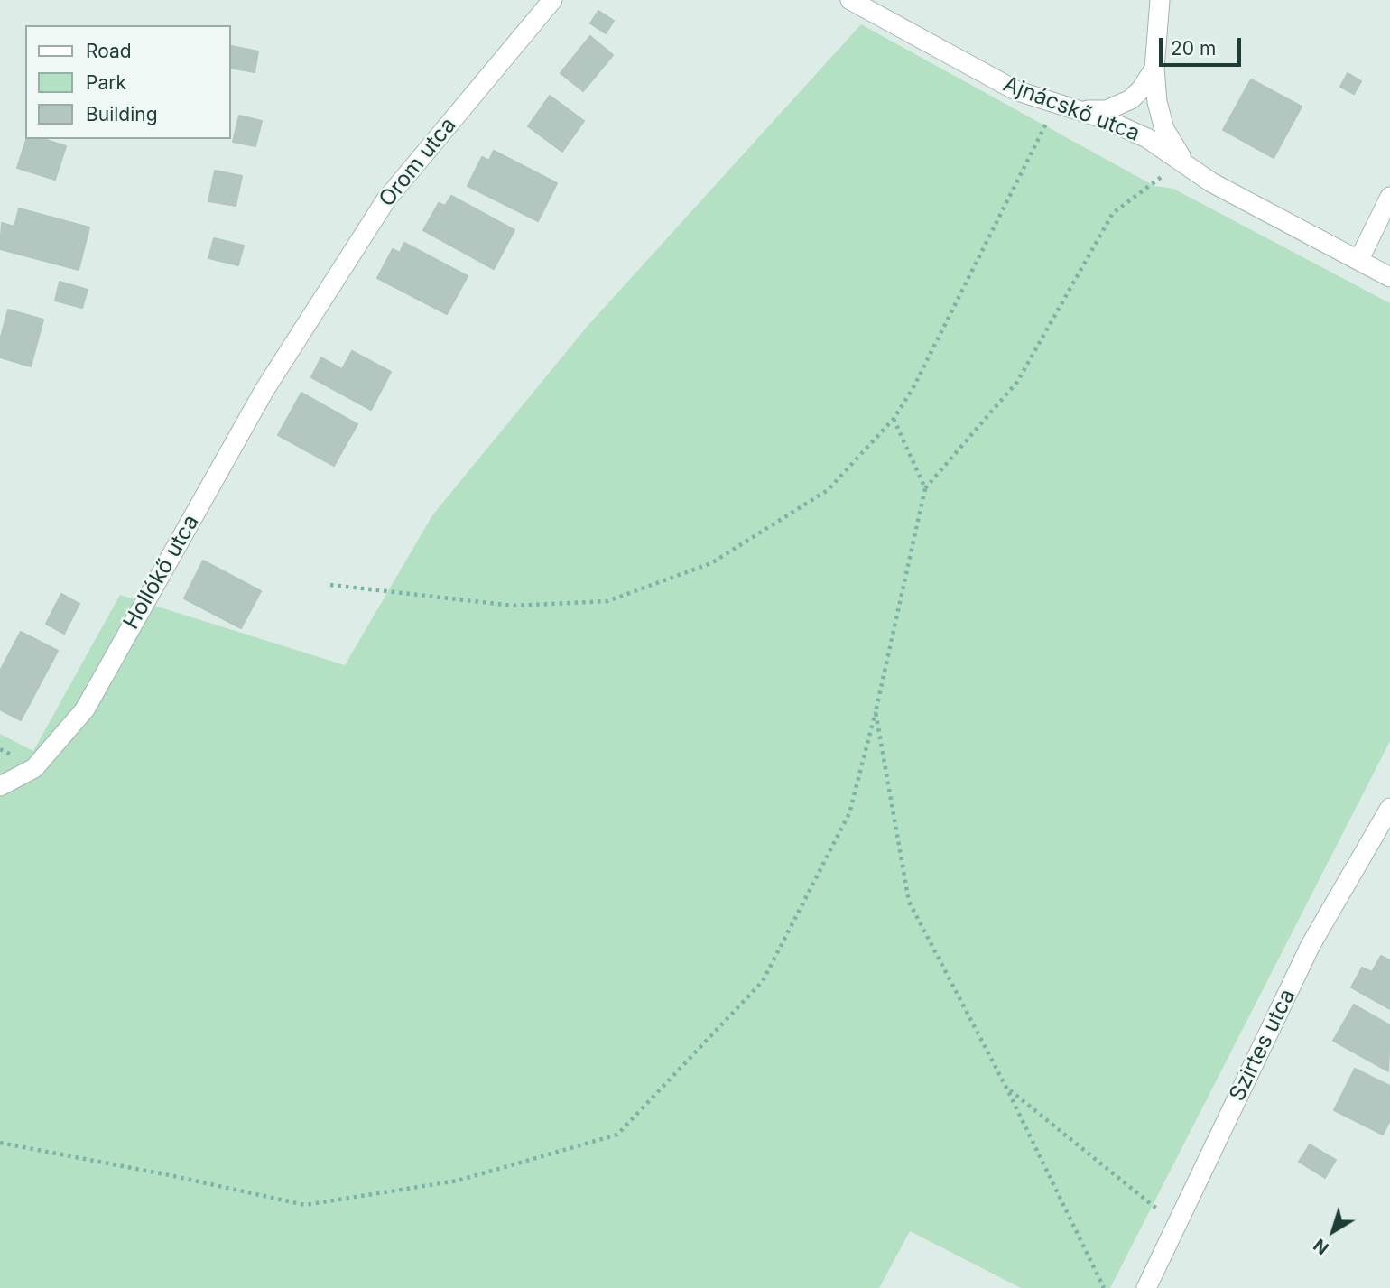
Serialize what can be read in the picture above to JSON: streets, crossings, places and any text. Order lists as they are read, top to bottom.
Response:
{
  "streets": {
    "street": [
      "Ajnácskő utca",
      "Orom utca",
      "Hollókő utca",
      "Szirtes utca"
    ]
  },
  "crossings": [
    ["Orom utca", "Hollókő utca"]
  ],
  "legend": ["Road", "Park", "Building"],
  "scale_bar": "20 m",
  "north": "bottom left"
}
